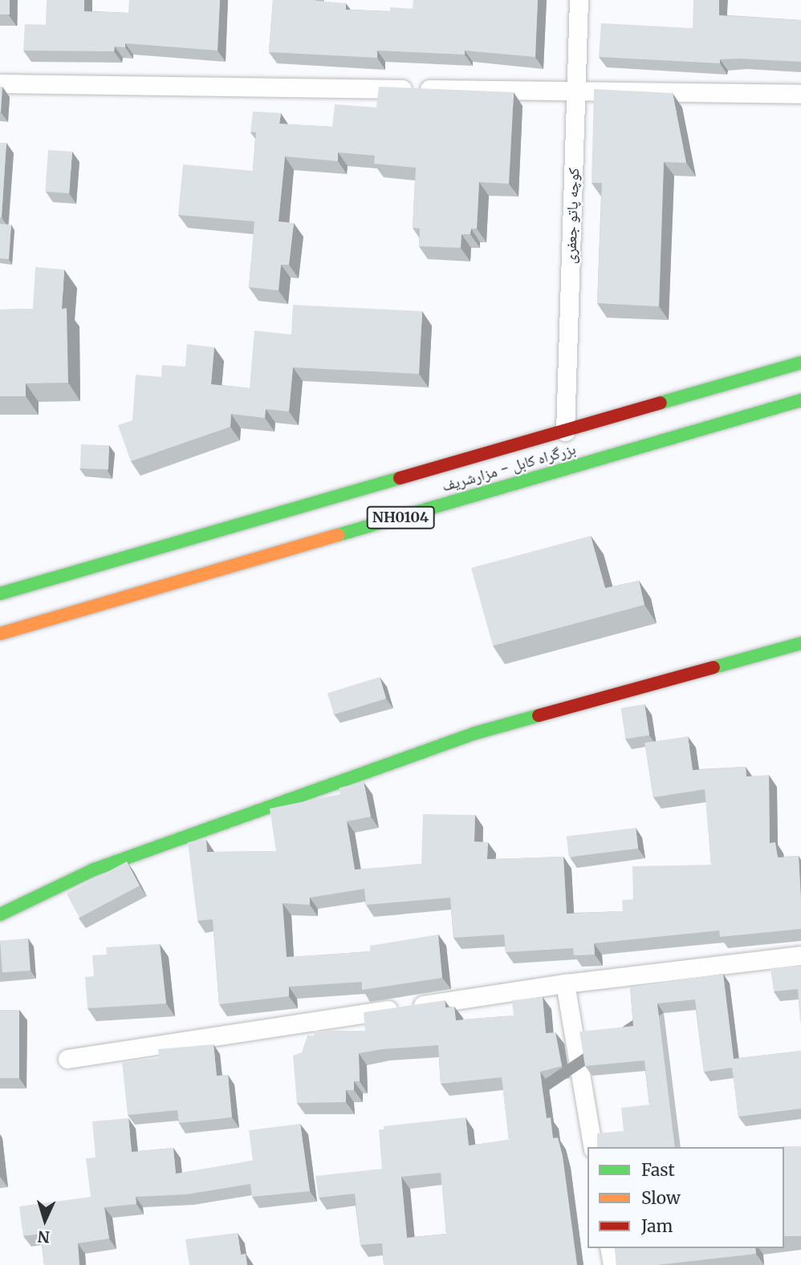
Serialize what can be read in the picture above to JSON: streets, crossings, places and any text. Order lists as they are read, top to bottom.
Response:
{
  "streets": {
    "main road": ["بزرگراه کابل - مزارشریف", "NH0104"],
    "street": ["کوچه پاتو جعفری"]
  },
  "crossings": [
    ["کوچه پاتو جعفری", "بزرگراه کابل - مزارشریف"]
  ],
  "legend": ["Fast", "Slow", "Jam"],
  "north": "bottom"
}
